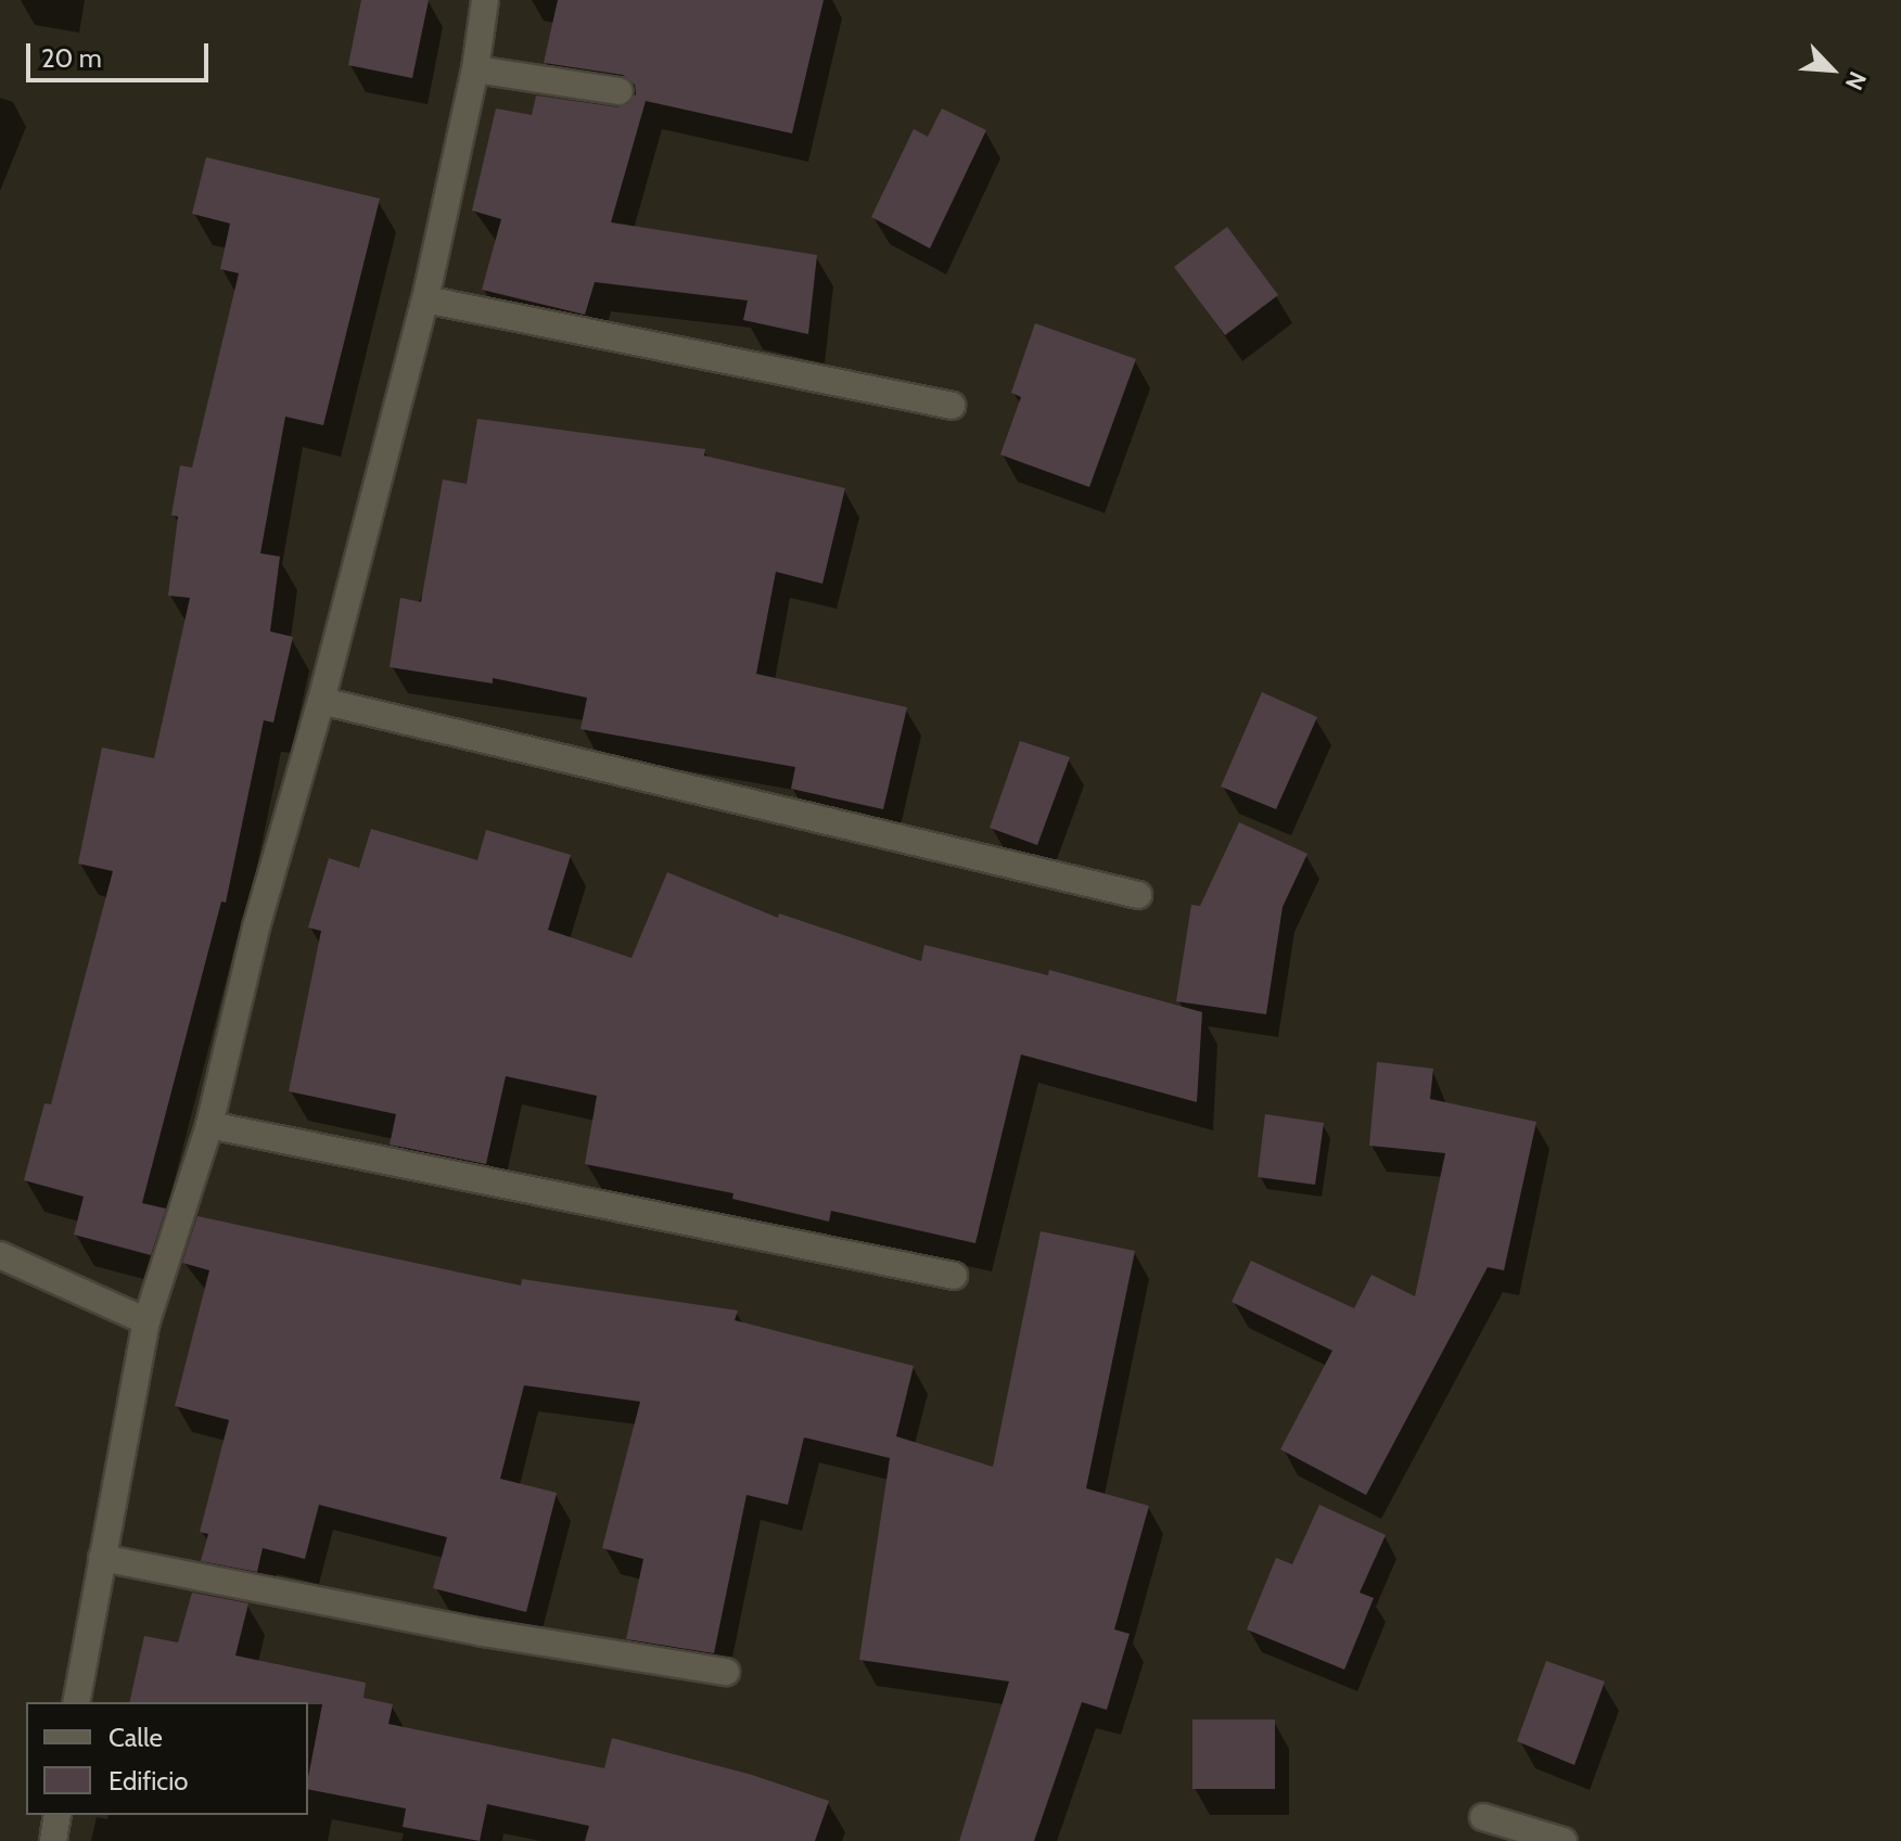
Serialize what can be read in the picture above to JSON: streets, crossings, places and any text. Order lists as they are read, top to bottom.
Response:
{
  "legend": ["Calle", "Edificio"],
  "scale_bar": "20 m",
  "north": "bottom right"
}
